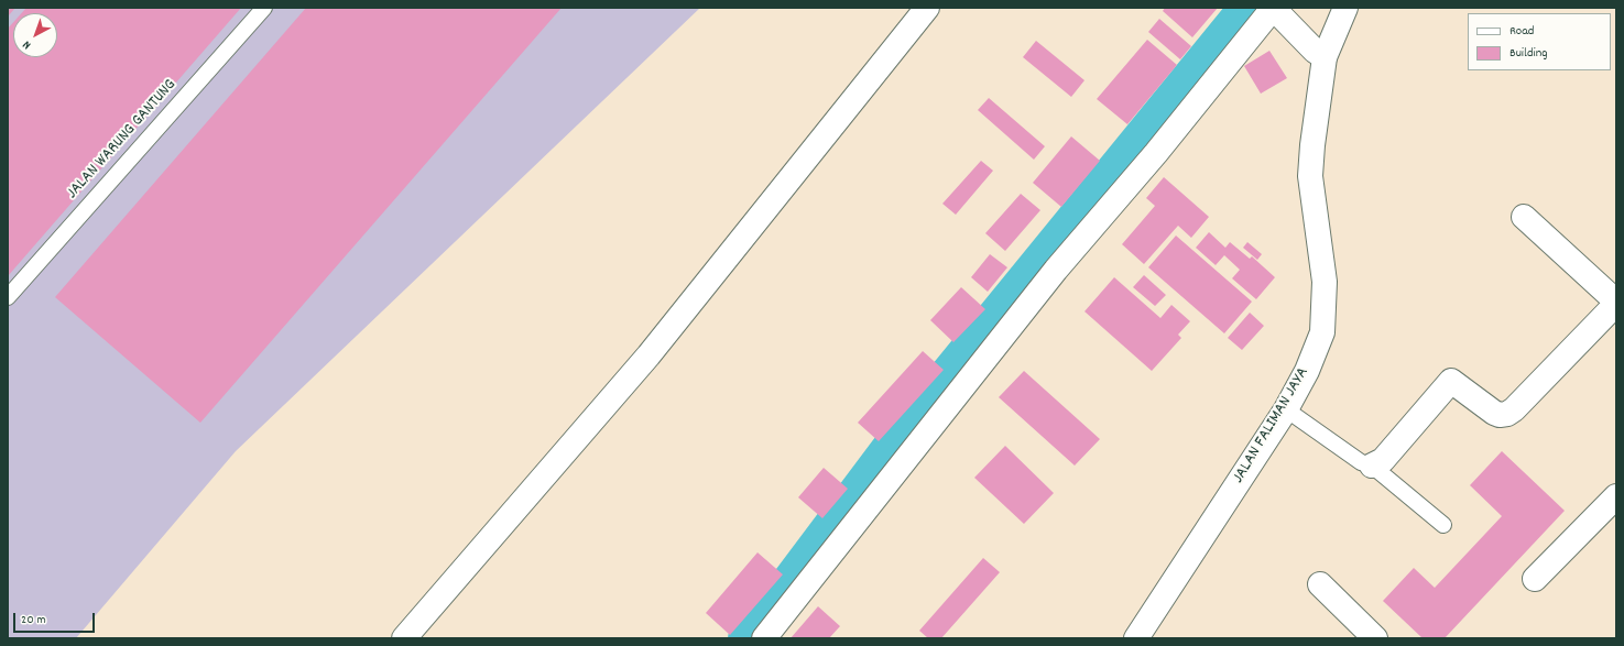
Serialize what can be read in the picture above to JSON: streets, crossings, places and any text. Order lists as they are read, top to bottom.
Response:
{
  "streets": {
    "street": ["JALAN FALIMAN JAYA"],
    "lane": ["JALAN WARUNG GANTUNG"]
  },
  "legend": ["Road", "Building"],
  "scale_bar": "20 m",
  "north": "bottom left"
}
